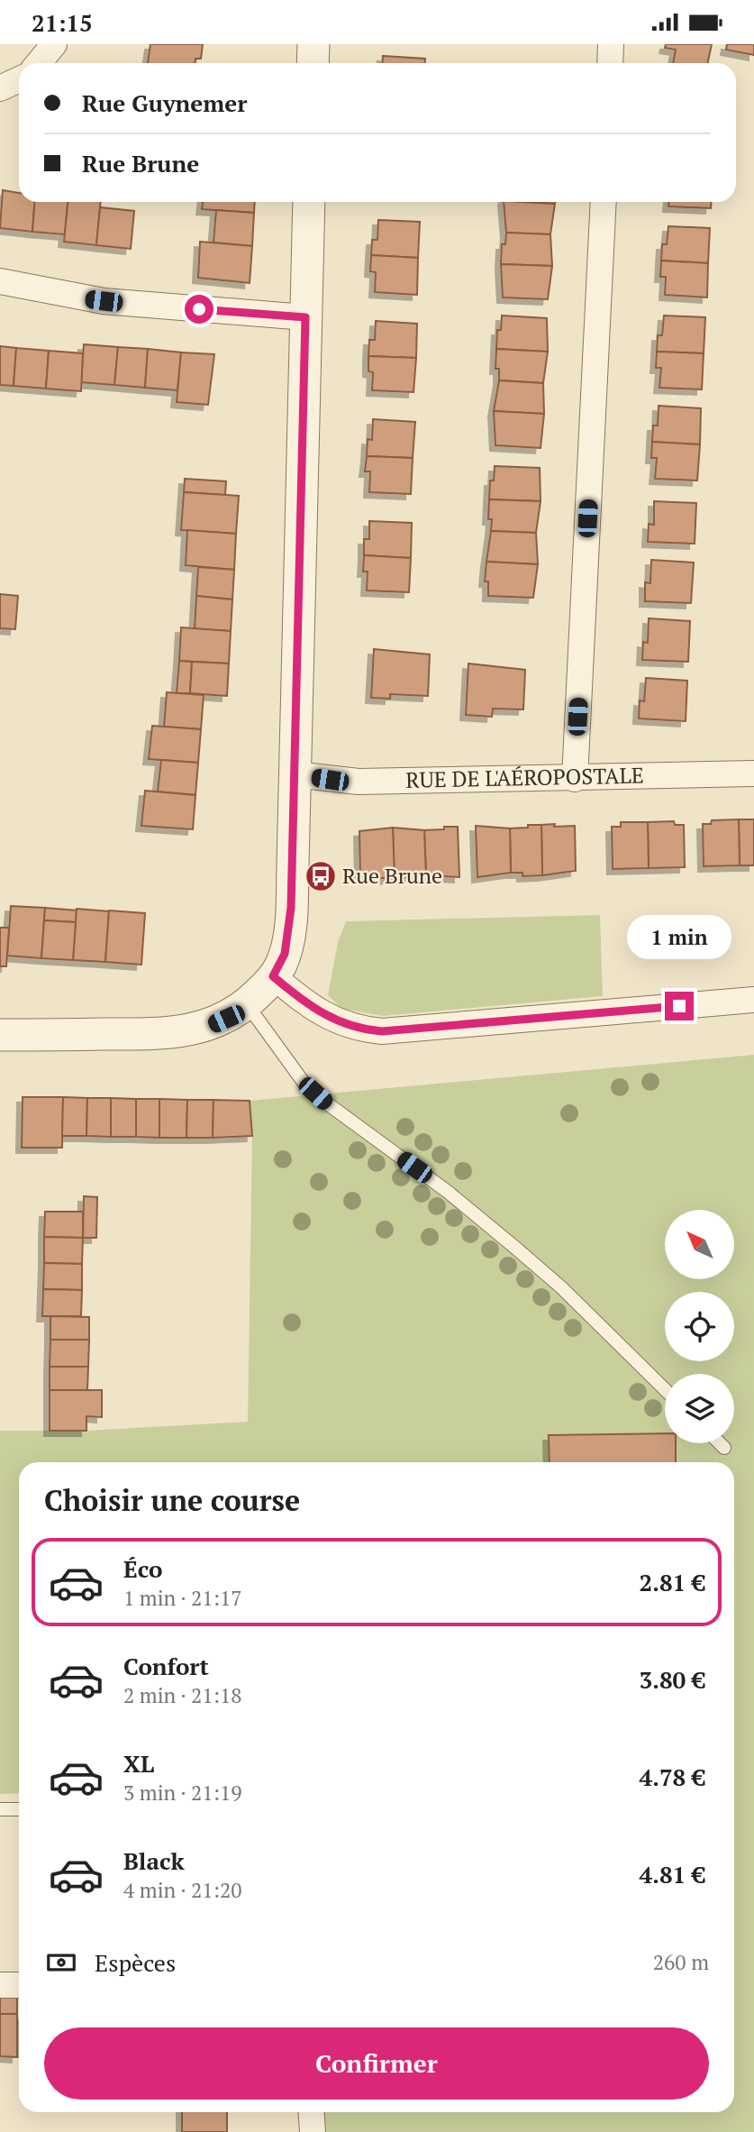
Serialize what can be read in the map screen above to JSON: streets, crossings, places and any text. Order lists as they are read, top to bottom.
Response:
{
  "streets": {
    "street": ["RUE DE L'AÉROPOSTALE"]
  },
  "places": {
    "bus stop": ["Rue Brune"]
  },
  "north": "top left",
  "page": {
    "status": "21:15",
    "banner": ["Rue Guynemer", "Rue Brune"],
    "bubble": "1 min",
    "heading": "Choisir une course",
    "list": [
      {
        "name": "Éco",
        "note": "1 min · 21:17",
        "value": "2.81 €"
      },
      {
        "name": "Confort",
        "note": "2 min · 21:18",
        "value": "3.80 €"
      },
      {
        "name": "XL",
        "note": "3 min · 21:19",
        "value": "4.78 €"
      },
      {
        "name": "Black",
        "note": "4 min · 21:20",
        "value": "4.81 €"
      }
    ],
    "pay": ["Espèces", "260 m"],
    "buttons": "Confirmer"
  }
}
